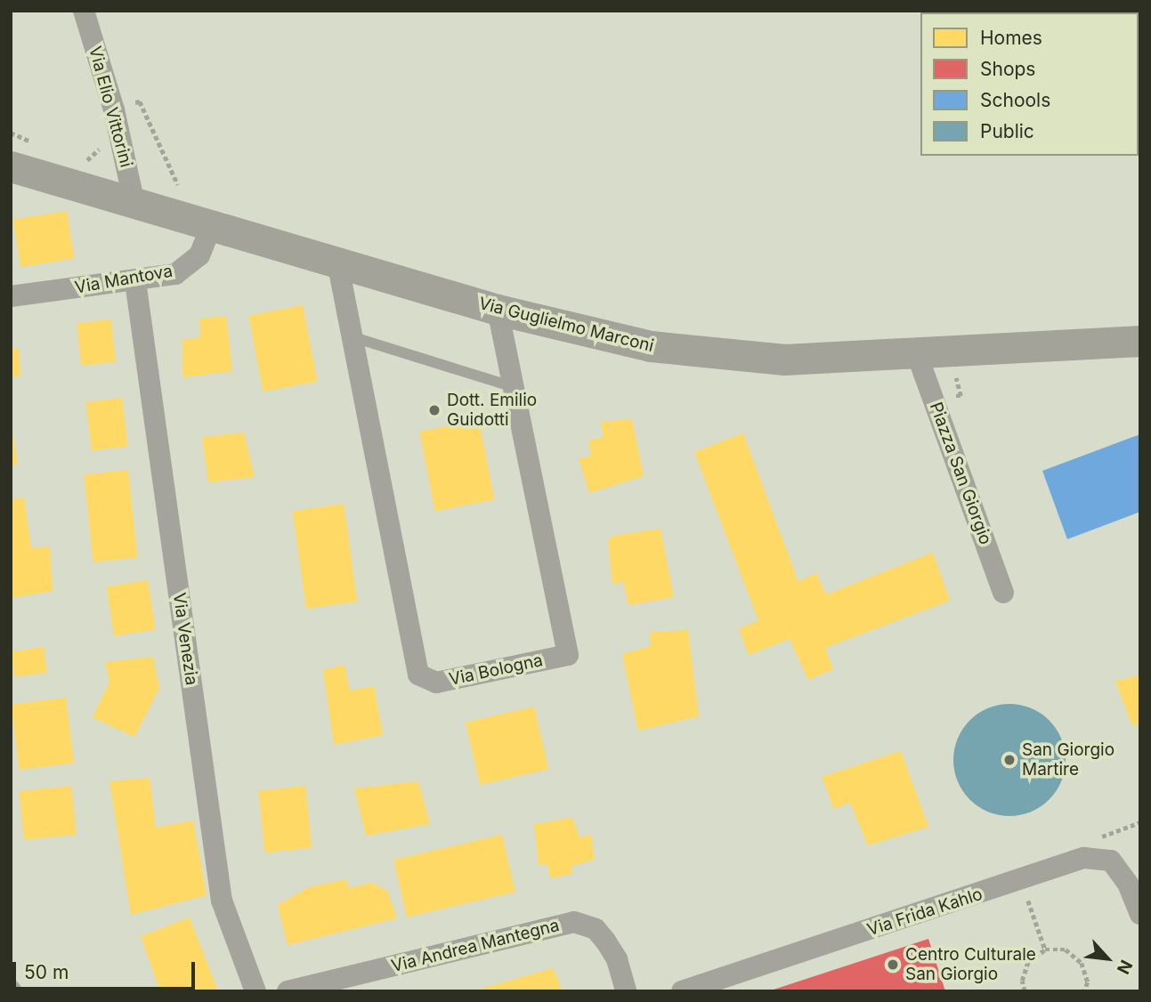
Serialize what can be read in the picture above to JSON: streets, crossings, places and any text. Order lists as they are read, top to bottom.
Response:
{
  "streets": {
    "main road": ["Via Guglielmo Marconi"],
    "street": [
      "Via Elio Vittorini",
      "Via Mantova",
      "Piazza San Giorgio",
      "Via Venezia",
      "Via Bologna",
      "Via Frida Kahlo",
      "Via Andrea Mantegna"
    ]
  },
  "crossings": [
    ["Via Elio Vittorini", "Via Guglielmo Marconi"],
    ["Via Mantova", "Via Guglielmo Marconi"],
    ["Via Mantova", "Via Venezia"],
    ["Via Guglielmo Marconi", "Piazza San Giorgio"],
    ["Via Guglielmo Marconi", "Via Bologna"]
  ],
  "places": ["Dott. Emilio Guidotti", "San Giorgio Martire", "Centro Culturale San Giorgio"],
  "legend": [
    "Homes",
    "Shops",
    "Schools",
    "Public"
  ],
  "scale_bar": "50 m",
  "north": "bottom right"
}
